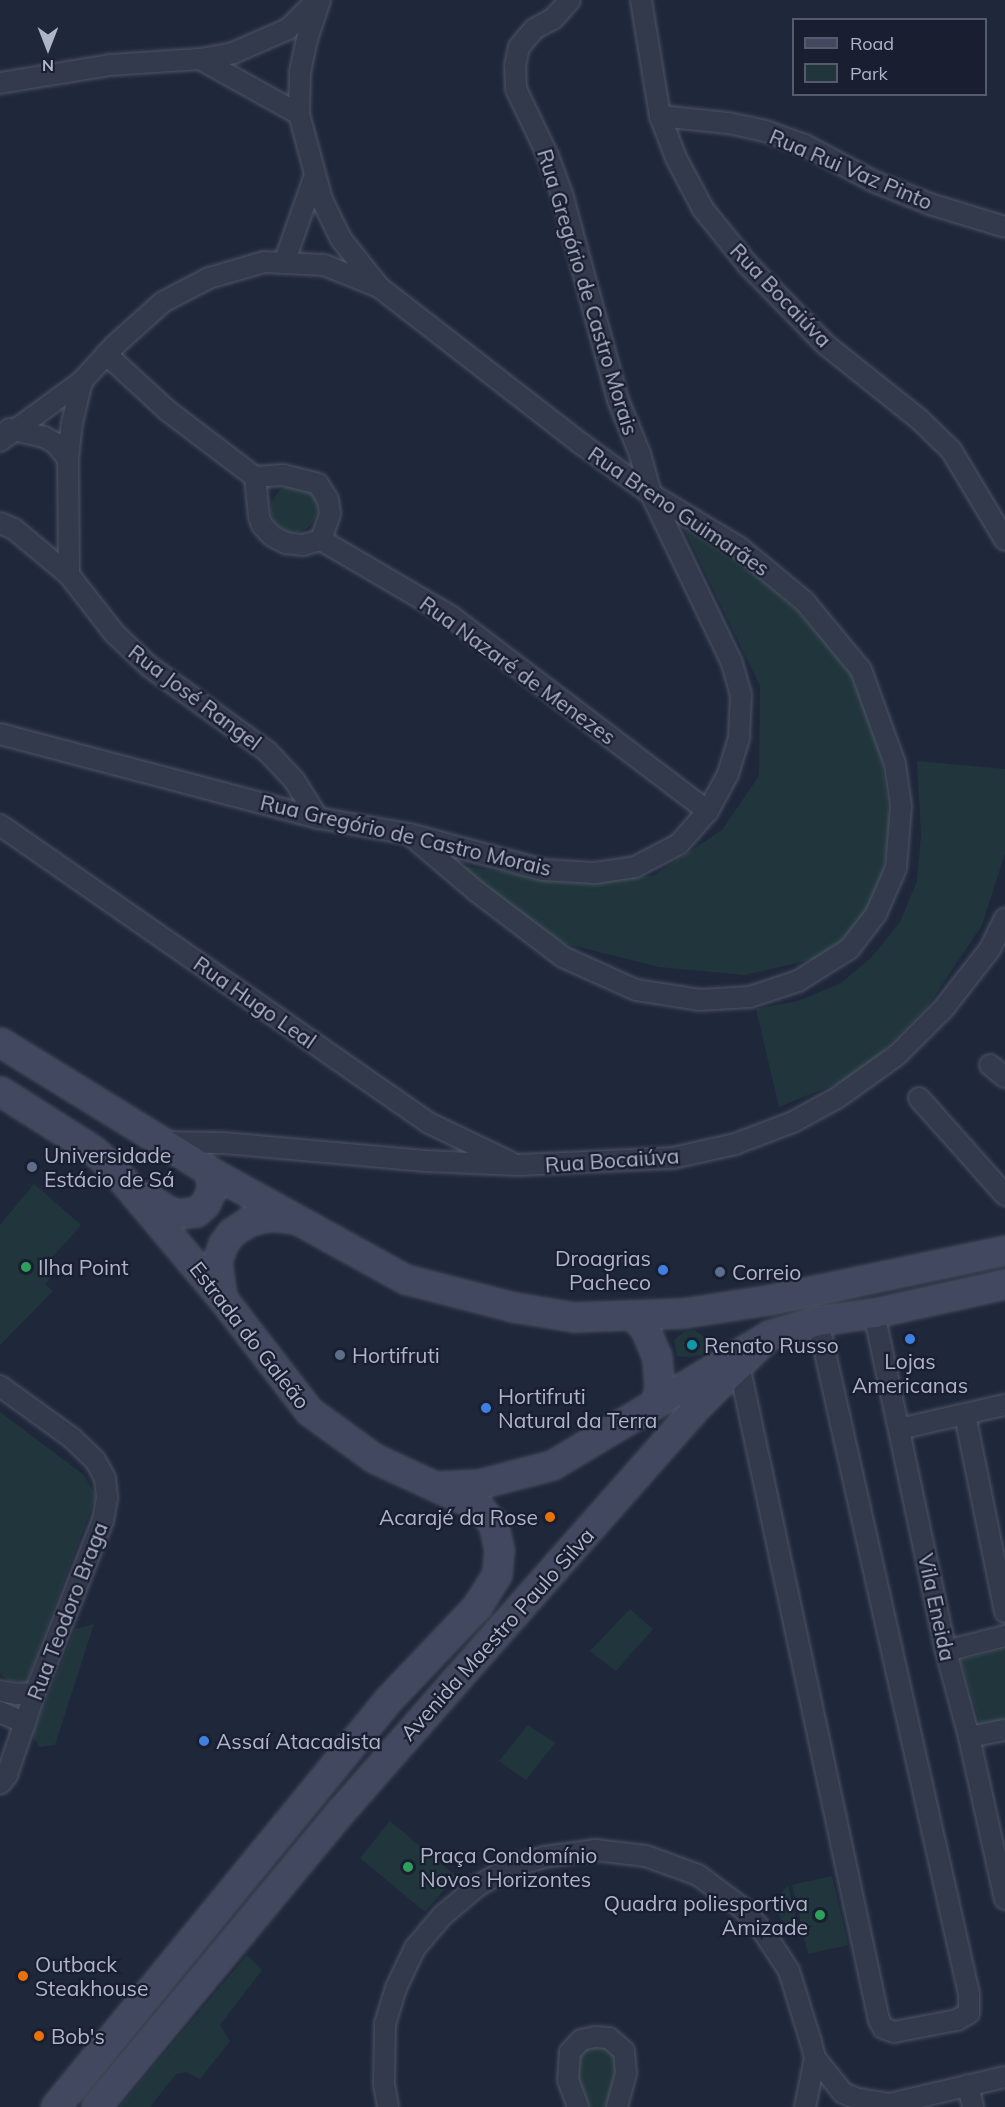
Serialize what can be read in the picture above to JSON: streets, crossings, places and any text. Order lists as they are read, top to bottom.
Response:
{
  "streets": {
    "main road": ["Estrada do Galeão", "Avenida Maestro Paulo Silva"],
    "street": [
      "Rua Rui Vaz Pinto",
      "Rua Gregório de Castro Morais",
      "Rua Bocaiúva",
      "Rua Breno Guimarães",
      "Rua Nazaré de Menezes",
      "Rua José Rangel",
      "Rua Hugo Leal",
      "Vila Eneida",
      "Rua Teodoro Braga"
    ]
  },
  "crossings": [
    ["Rua Rui Vaz Pinto", "Rua Bocaiúva"],
    ["Rua Gregório de Castro Morais", "Rua Breno Guimarães"],
    ["Rua Gregório de Castro Morais", "Rua Nazaré de Menezes"],
    ["Rua Gregório de Castro Morais", "Rua José Rangel"],
    ["Rua Bocaiúva", "Rua Hugo Leal"],
    ["Estrada do Galeão", "Vila Eneida"],
    ["Estrada do Galeão", "Avenida Maestro Paulo Silva"]
  ],
  "places": [
    "Universidade Estácio de Sá",
    "Ilha Point",
    "Droagrias Pacheco",
    "Correio",
    "Lojas Americanas",
    "Renato Russo",
    "Hortifruti",
    "Hortifruti Natural da Terra",
    "Acarajé da Rose",
    "Assaí Atacadista",
    "Praça Condomínio Novos Horizontes",
    "Quadra poliesportiva Amizade",
    "Outback Steakhouse",
    "Bob's"
  ],
  "legend": ["Road", "Park"],
  "north": "bottom"
}
